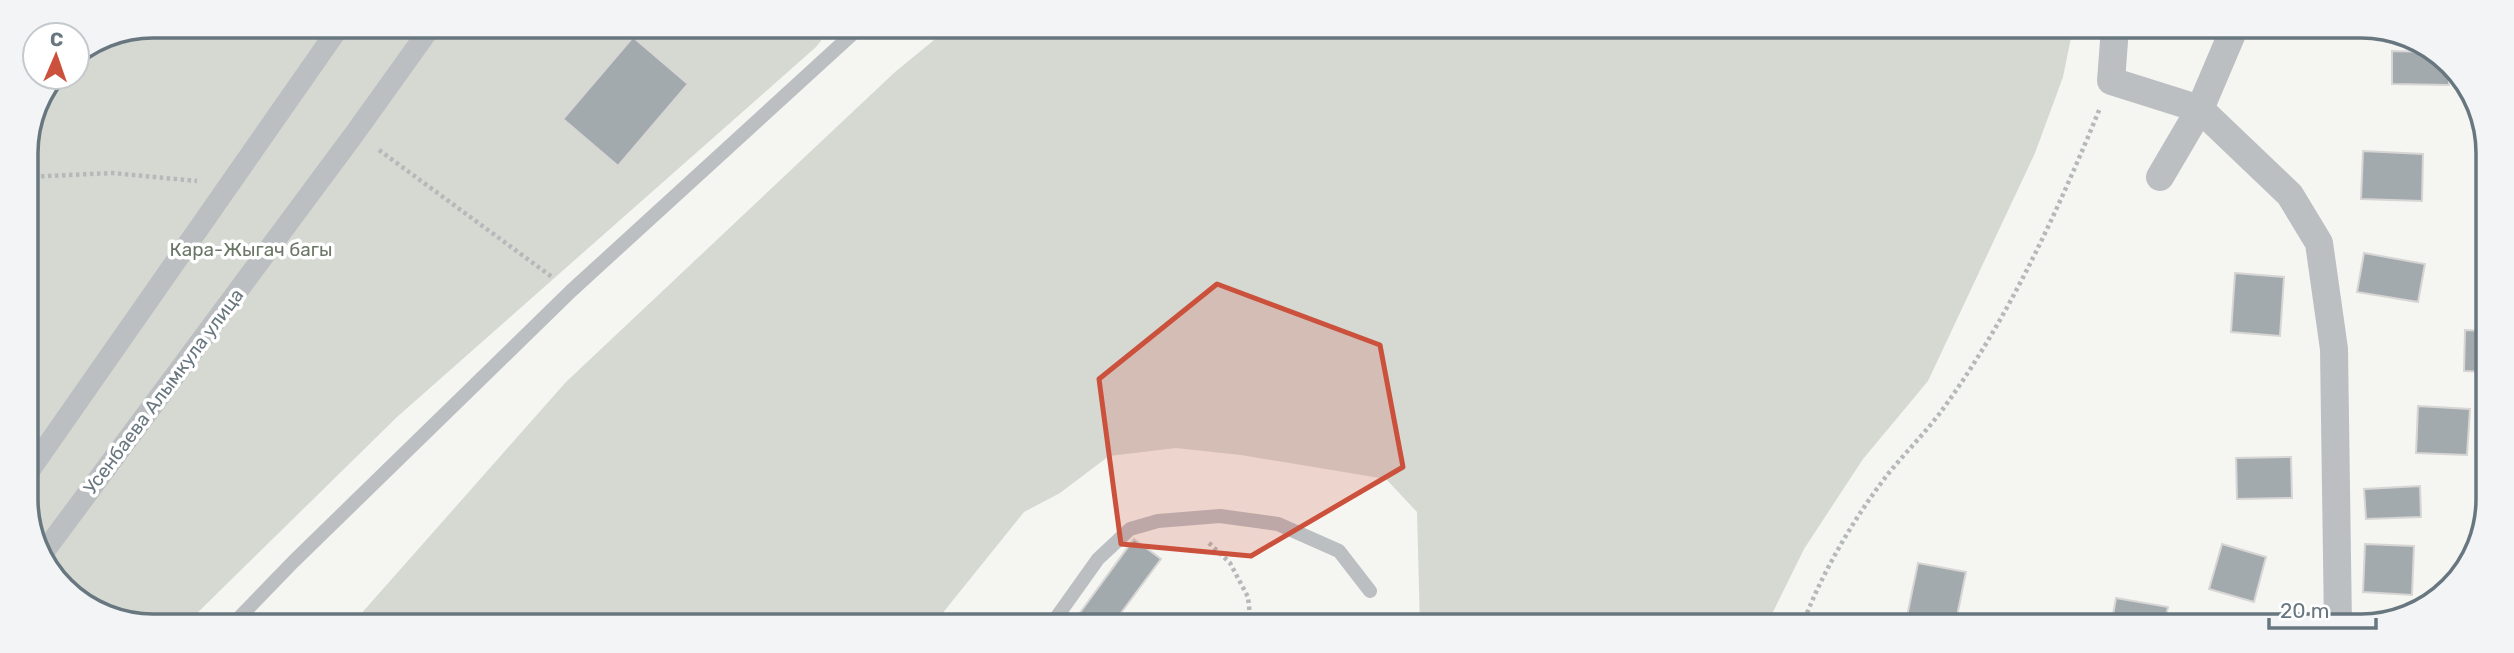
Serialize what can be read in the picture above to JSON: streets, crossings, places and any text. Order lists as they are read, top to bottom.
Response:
{
  "streets": {
    "street": ["Усенбаева Алымкула улица"]
  },
  "parks": ["Кара-Жыгач багы"],
  "scale_bar": "20 m",
  "north": "top"
}
